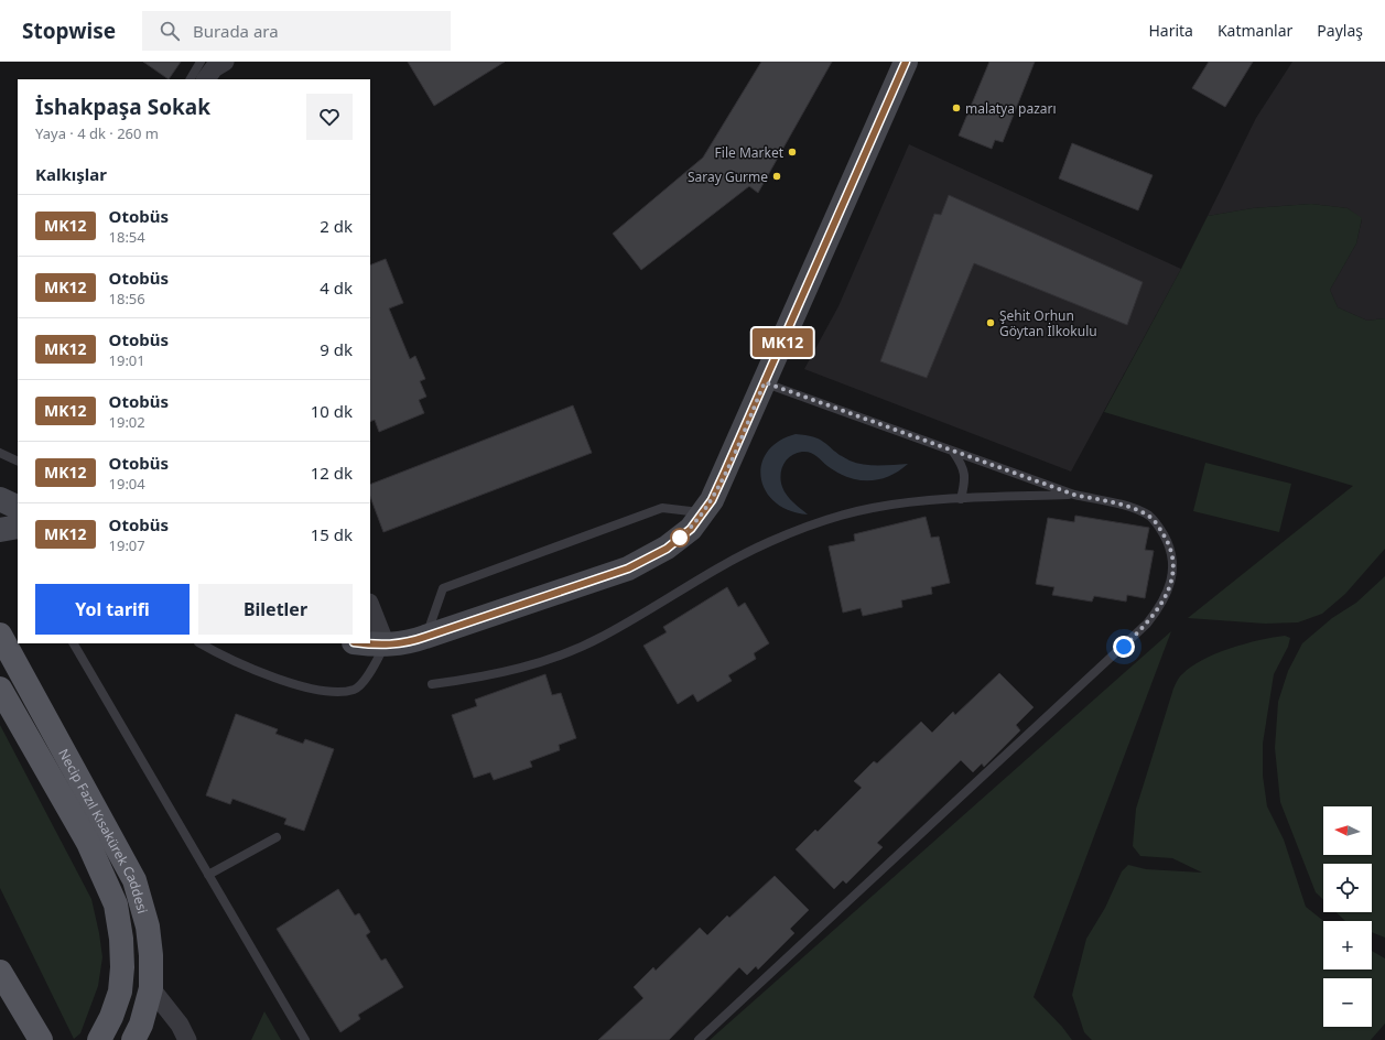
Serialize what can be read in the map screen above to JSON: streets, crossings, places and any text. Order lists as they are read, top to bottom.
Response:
{
  "streets": {
    "main road": ["Necip Fazıl Kısakürek Caddesi"]
  },
  "places": [
    "malatya pazarı",
    "File Market",
    "Saray Gurme",
    "Şehit Orhun Göytan İlkokulu"
  ],
  "lines": ["bus line MK12"],
  "north": "left",
  "page": {
    "header": "Stopwise",
    "search": "Burada ara",
    "nav": ["Harita", "Katmanlar", "Paylaş"],
    "on_map": "MK12",
    "heading": [
      ["İshakpaşa Sokak", "Yaya · 4 dk · 260 m"],
      "Kalkışlar"
    ],
    "list": [
      {
        "mark": "MK12",
        "name": "Otobüs",
        "note": "18:54",
        "value": "2 dk"
      },
      {
        "mark": "MK12",
        "name": "Otobüs",
        "note": "18:56",
        "value": "4 dk"
      },
      {
        "mark": "MK12",
        "name": "Otobüs",
        "note": "19:01",
        "value": "9 dk"
      },
      {
        "mark": "MK12",
        "name": "Otobüs",
        "note": "19:02",
        "value": "10 dk"
      },
      {
        "mark": "MK12",
        "name": "Otobüs",
        "note": "19:04",
        "value": "12 dk"
      },
      {
        "mark": "MK12",
        "name": "Otobüs",
        "note": "19:07",
        "value": "15 dk"
      }
    ],
    "buttons": ["Yol tarifi", "Biletler"],
    "map_buttons": ["+", "−"]
  }
}
